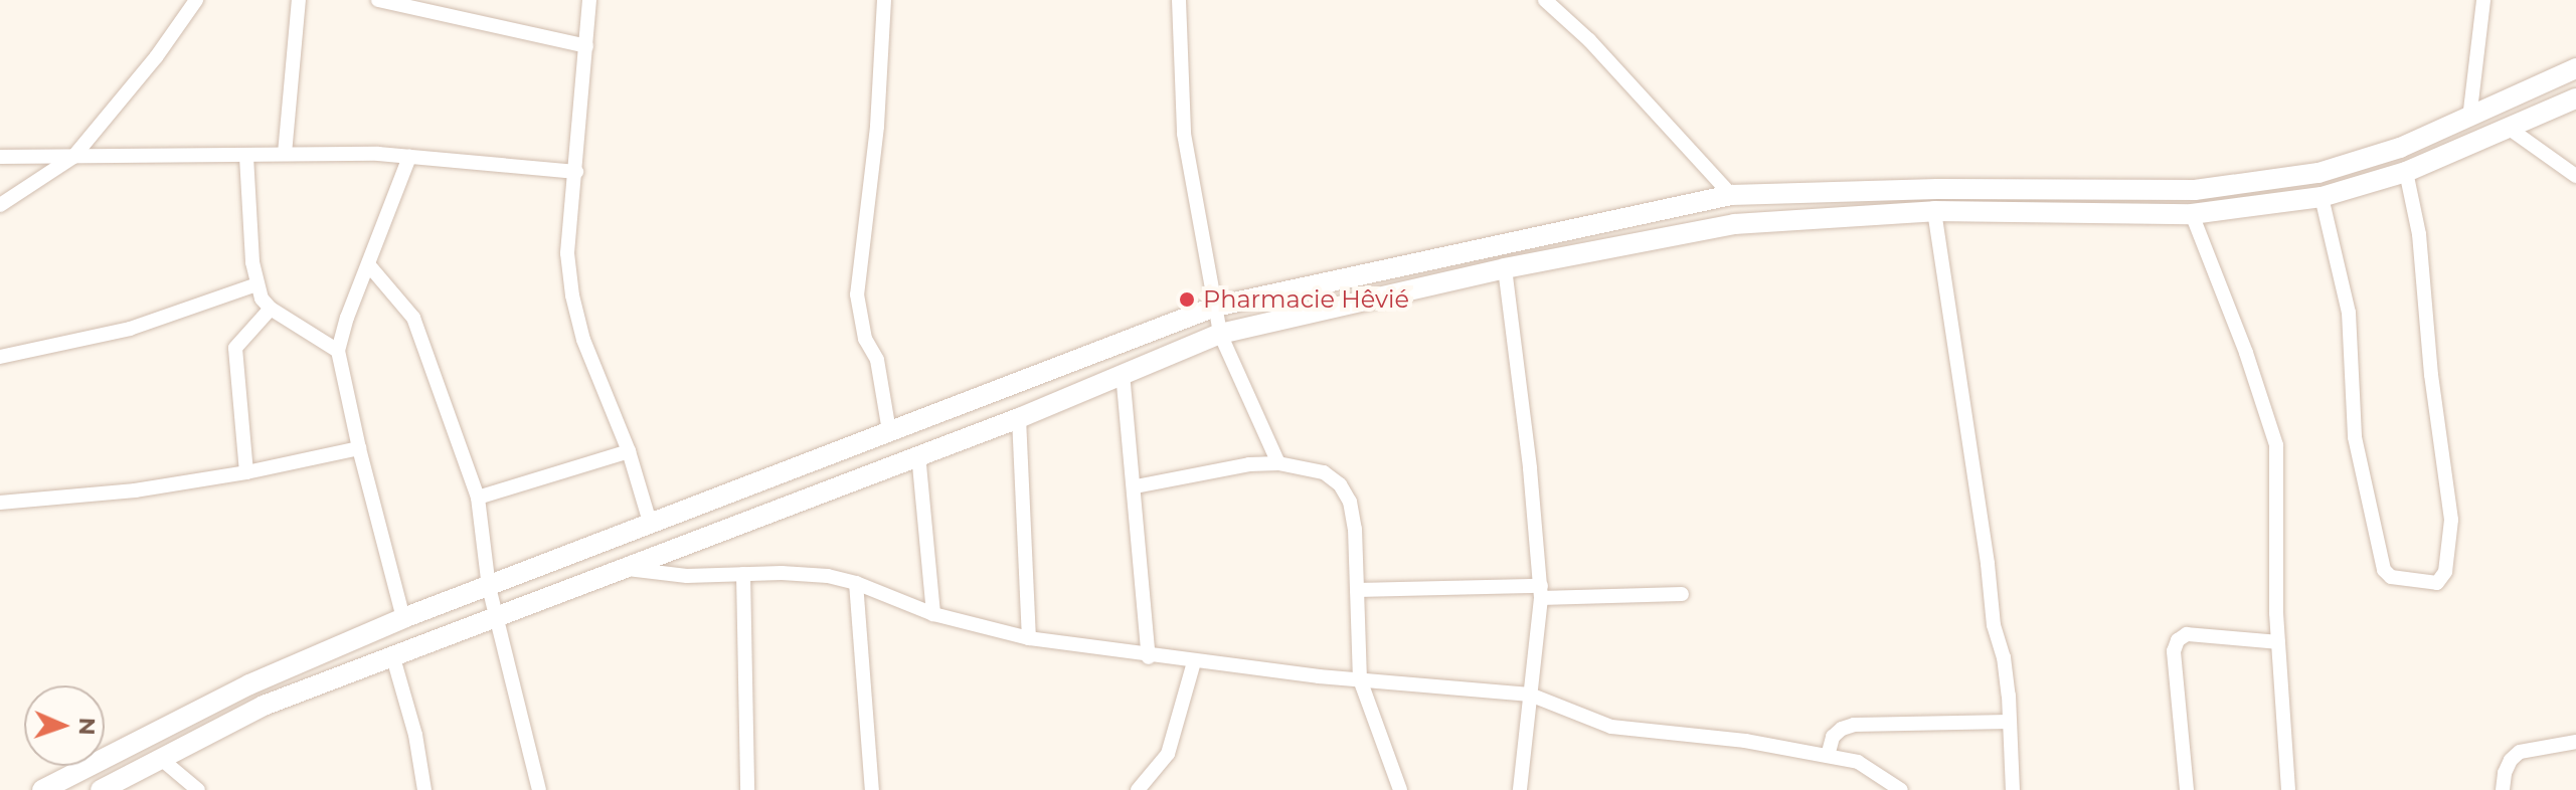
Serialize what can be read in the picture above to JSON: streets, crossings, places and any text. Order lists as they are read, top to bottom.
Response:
{
  "places": ["Pharmacie Hêvié"],
  "north": "right"
}
